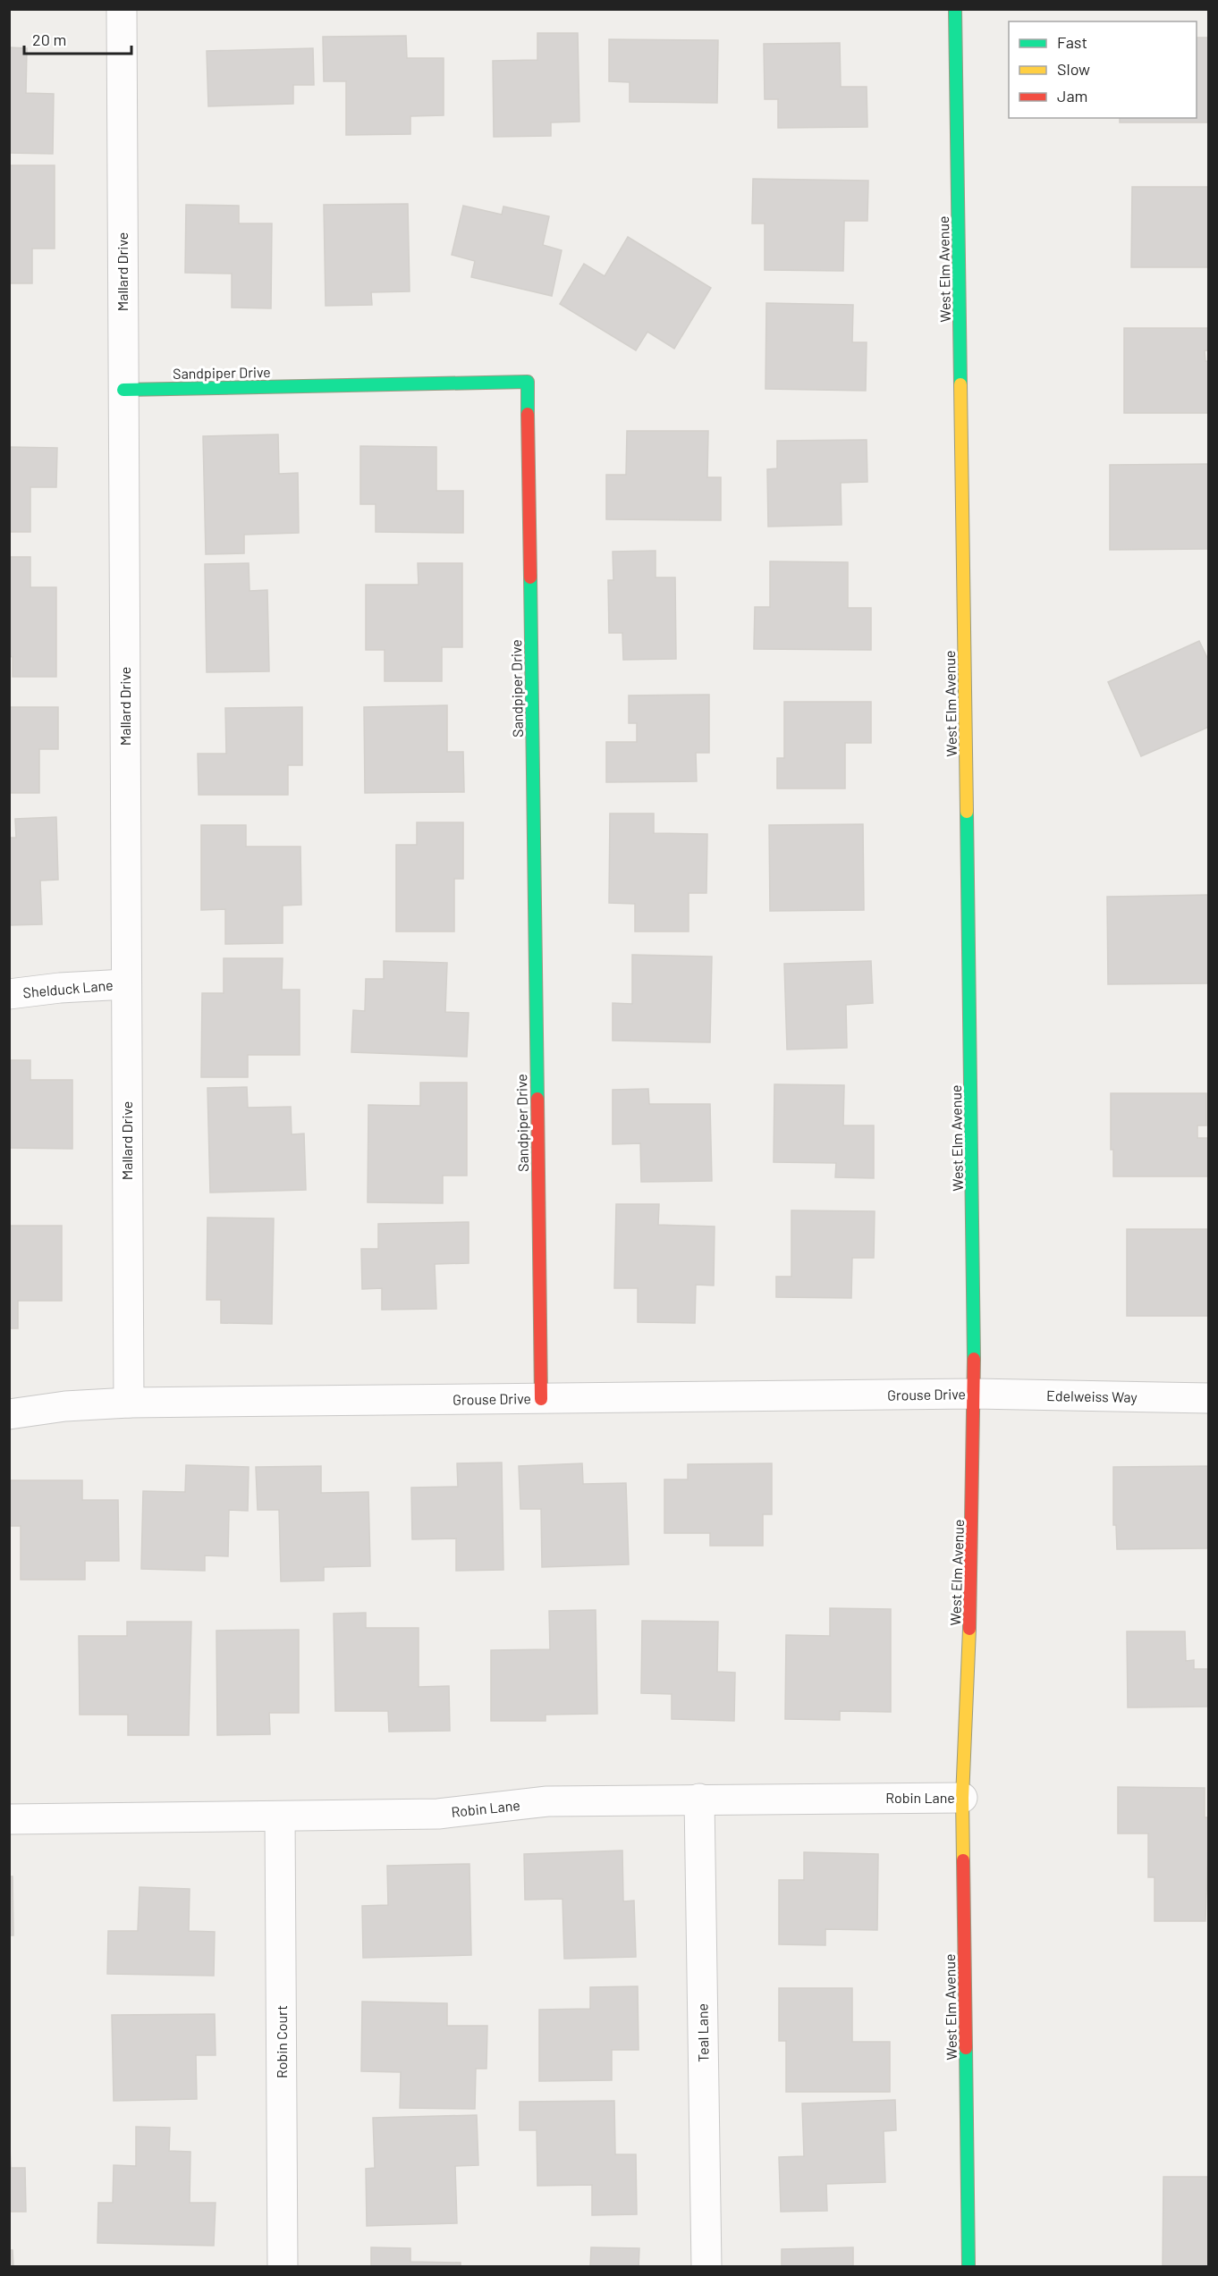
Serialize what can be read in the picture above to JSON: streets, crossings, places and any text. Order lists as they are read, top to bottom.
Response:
{
  "streets": {
    "street": [
      "West Elm Avenue",
      "Mallard Drive",
      "Sandpiper Drive",
      "Shelduck Lane",
      "Grouse Drive",
      "Edelweiss Way",
      "Robin Lane",
      "Teal Lane",
      "Robin Court"
    ]
  },
  "crossings": [
    ["West Elm Avenue", "Grouse Drive"],
    ["West Elm Avenue", "Edelweiss Way"],
    ["West Elm Avenue", "Robin Lane"],
    ["Mallard Drive", "Sandpiper Drive"],
    ["Mallard Drive", "Shelduck Lane"],
    ["Mallard Drive", "Grouse Drive"],
    ["Sandpiper Drive", "Grouse Drive"],
    ["Grouse Drive", "Edelweiss Way"],
    ["Robin Lane", "Teal Lane"],
    ["Robin Lane", "Robin Court"]
  ],
  "legend": ["Fast", "Slow", "Jam"],
  "scale_bar": "20 m"
}
